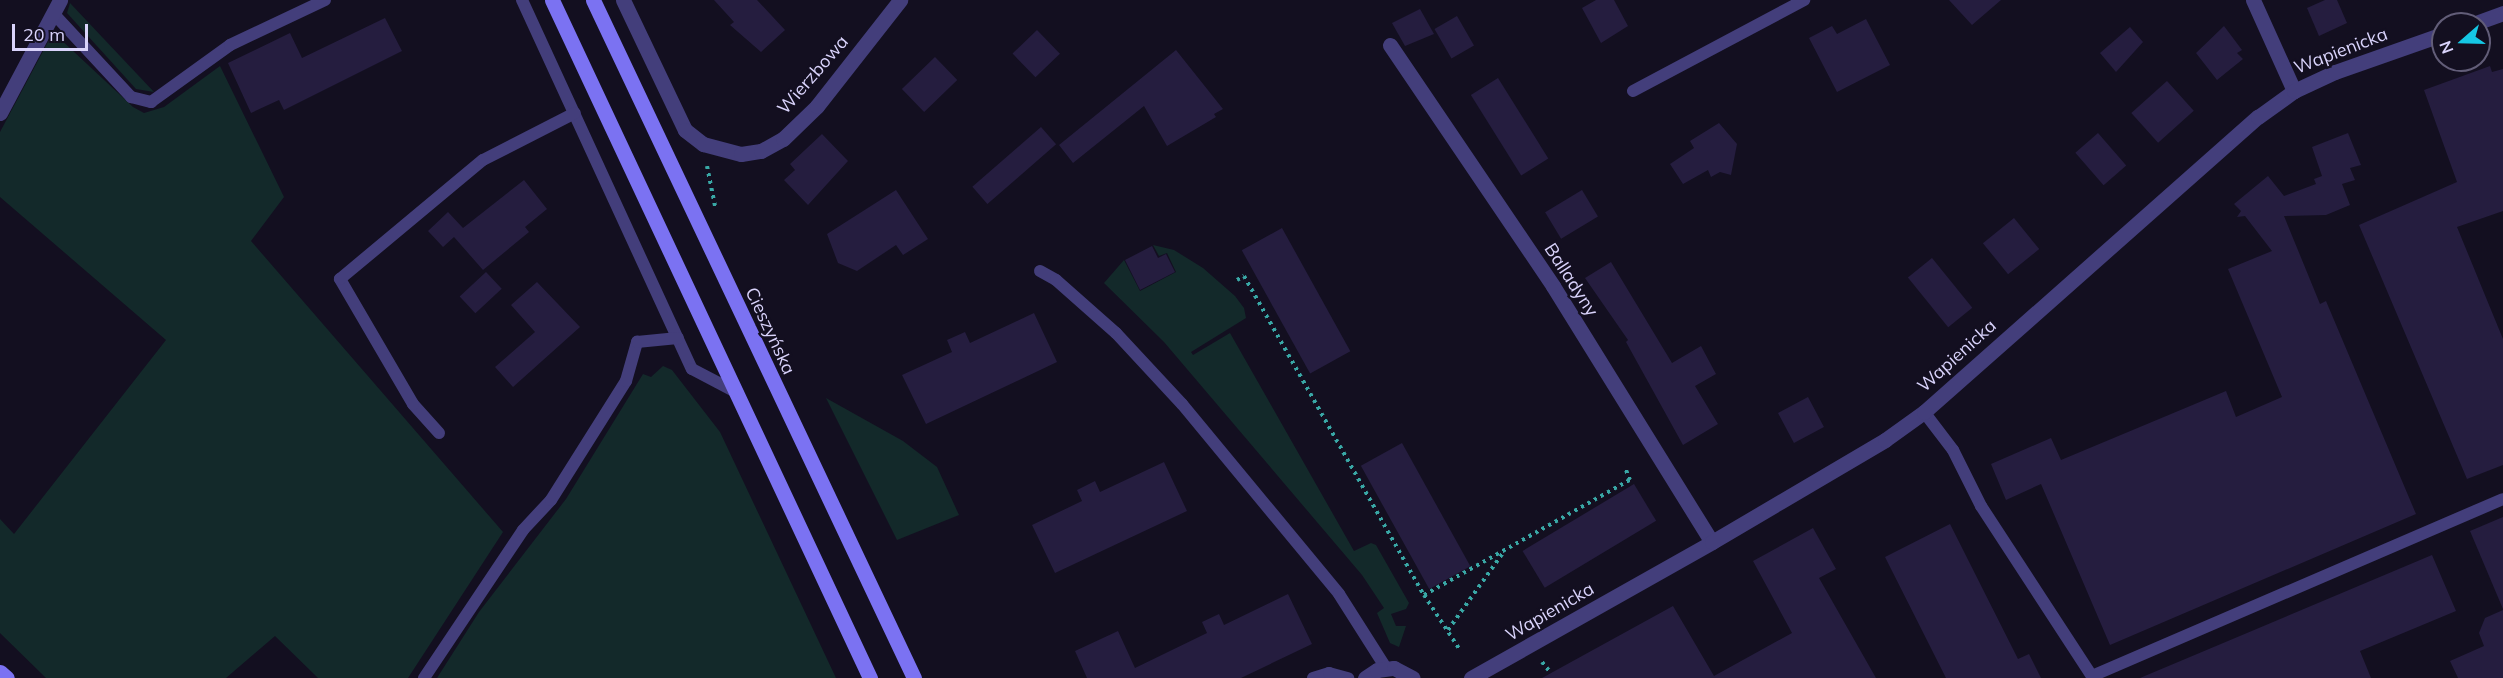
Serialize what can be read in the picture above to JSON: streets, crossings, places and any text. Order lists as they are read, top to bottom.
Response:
{
  "streets": {
    "main road": ["Cieszyńska"],
    "street": ["Wapienicka", "Wierzbowa", "Balladyny"]
  },
  "crossings": [
    ["Wapienicka", "Balladyny"]
  ],
  "scale_bar": "20 m",
  "north": "left"
}
